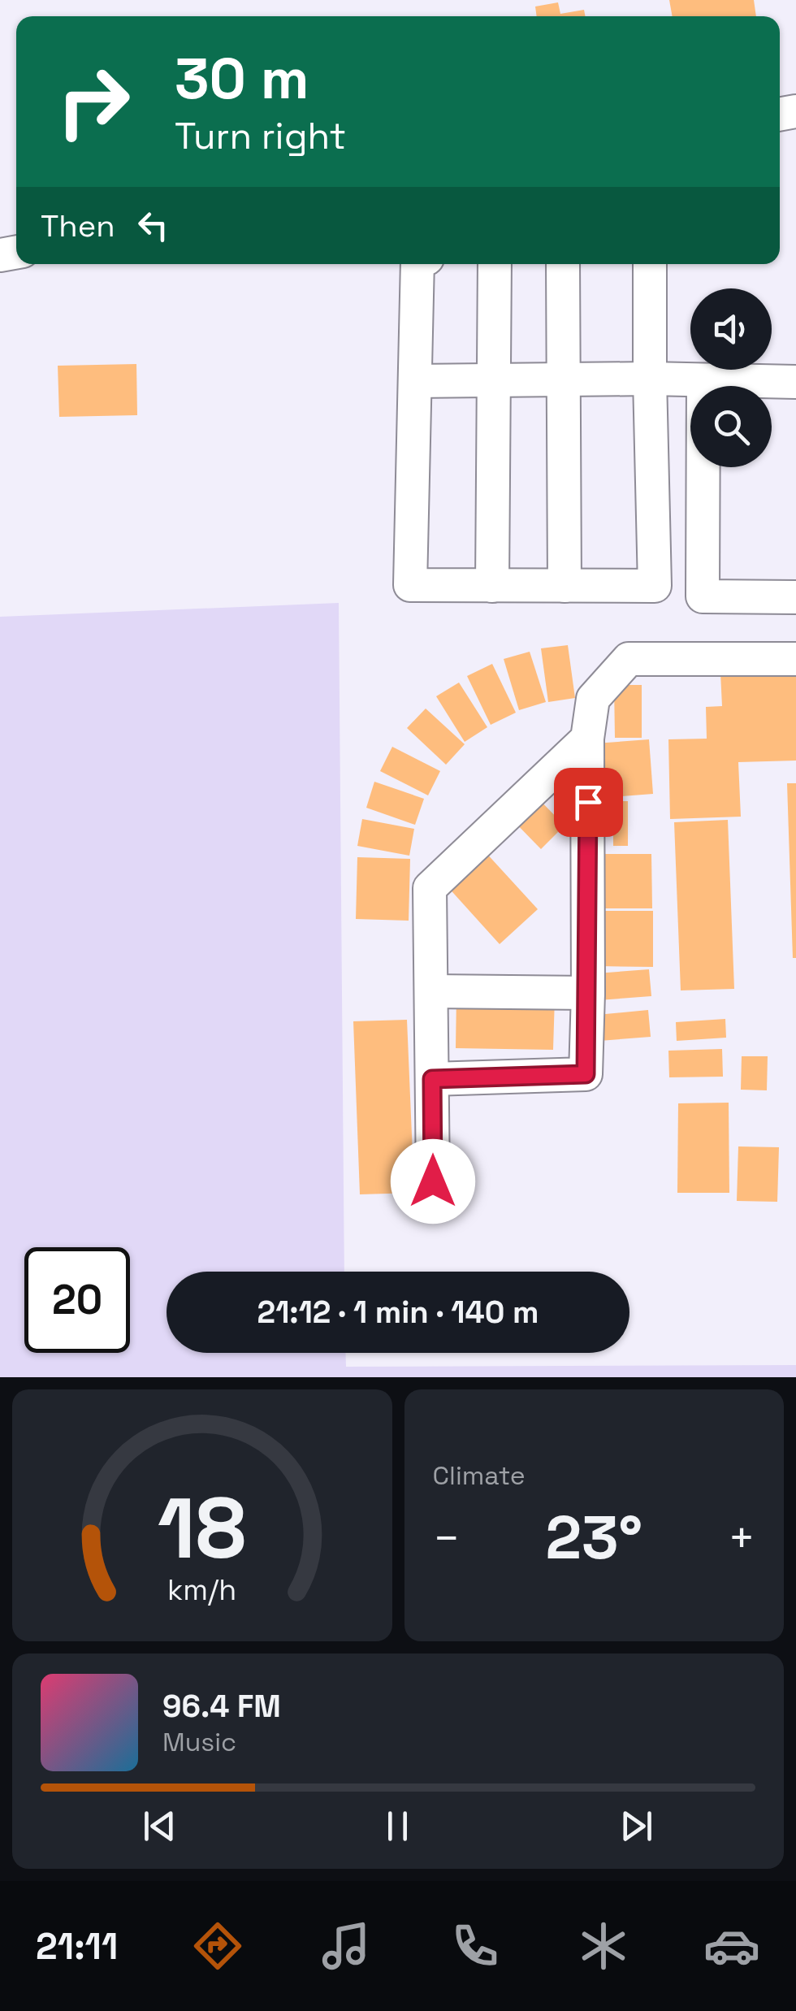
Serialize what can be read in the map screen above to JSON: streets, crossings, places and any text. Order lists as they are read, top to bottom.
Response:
{
  "page": {
    "turn": ["30 m", "Turn right"],
    "then": "Then",
    "limit": "20",
    "trip": "21:12 · 1 min · 140 m",
    "tile": "Climate",
    "heat": ["−", "23°", "+"],
    "song": ["96.4 FM", "Music"],
    "tabs": "21:11",
    "gauge": ["18", "km/h"]
  }
}
